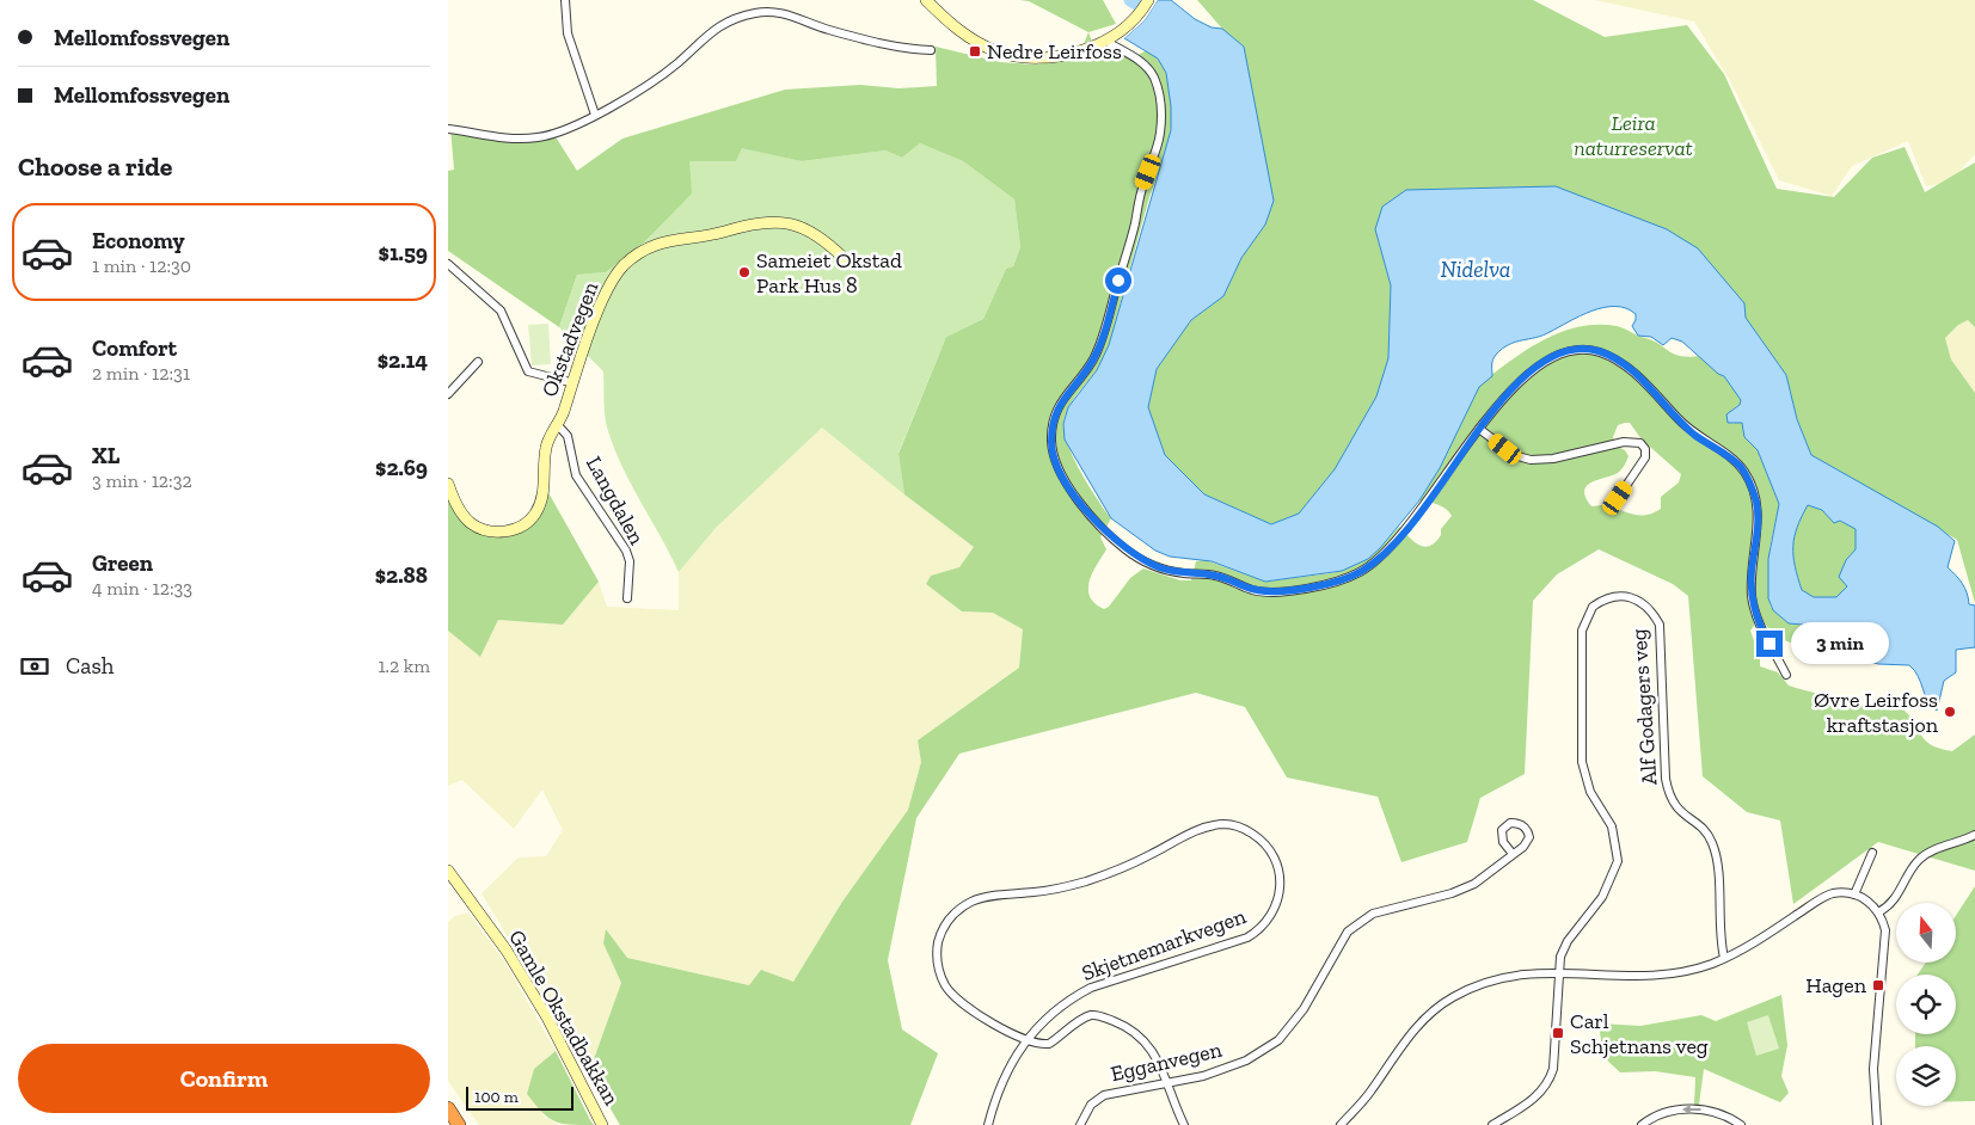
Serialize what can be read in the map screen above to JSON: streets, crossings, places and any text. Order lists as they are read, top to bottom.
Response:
{
  "streets": {
    "street": [
      "Okstadvegen",
      "Langdalen",
      "Alf Godagers veg",
      "Skjetnemarkvegen",
      "Gamle Okstadbakkan",
      "Egganvegen"
    ]
  },
  "crossings": [
    ["Okstadvegen", "Langdalen"]
  ],
  "water": ["Nidelva"],
  "parks": ["Leira naturreservat"],
  "places": {
    "transit": ["Nedre Leirfoss", "Hagen", "Carl Schjetnans veg"],
    "other": ["Sameiet Okstad Park Hus 8", "Øvre Leirfoss kraftstasjon"]
  },
  "scale_bar": "100 m",
  "north": "top",
  "page": {
    "banner": ["Mellomfossvegen", "Mellomfossvegen"],
    "heading": "Choose a ride",
    "list": [
      {
        "name": "Economy",
        "note": "1 min · 12:30",
        "value": "$1.59"
      },
      {
        "name": "Comfort",
        "note": "2 min · 12:31",
        "value": "$2.14"
      },
      {
        "name": "XL",
        "note": "3 min · 12:32",
        "value": "$2.69"
      },
      {
        "name": "Green",
        "note": "4 min · 12:33",
        "value": "$2.88"
      }
    ],
    "bubble": "3 min",
    "pay": ["Cash", "1.2 km"],
    "buttons": "Confirm",
    "scale": "100 m"
  }
}
